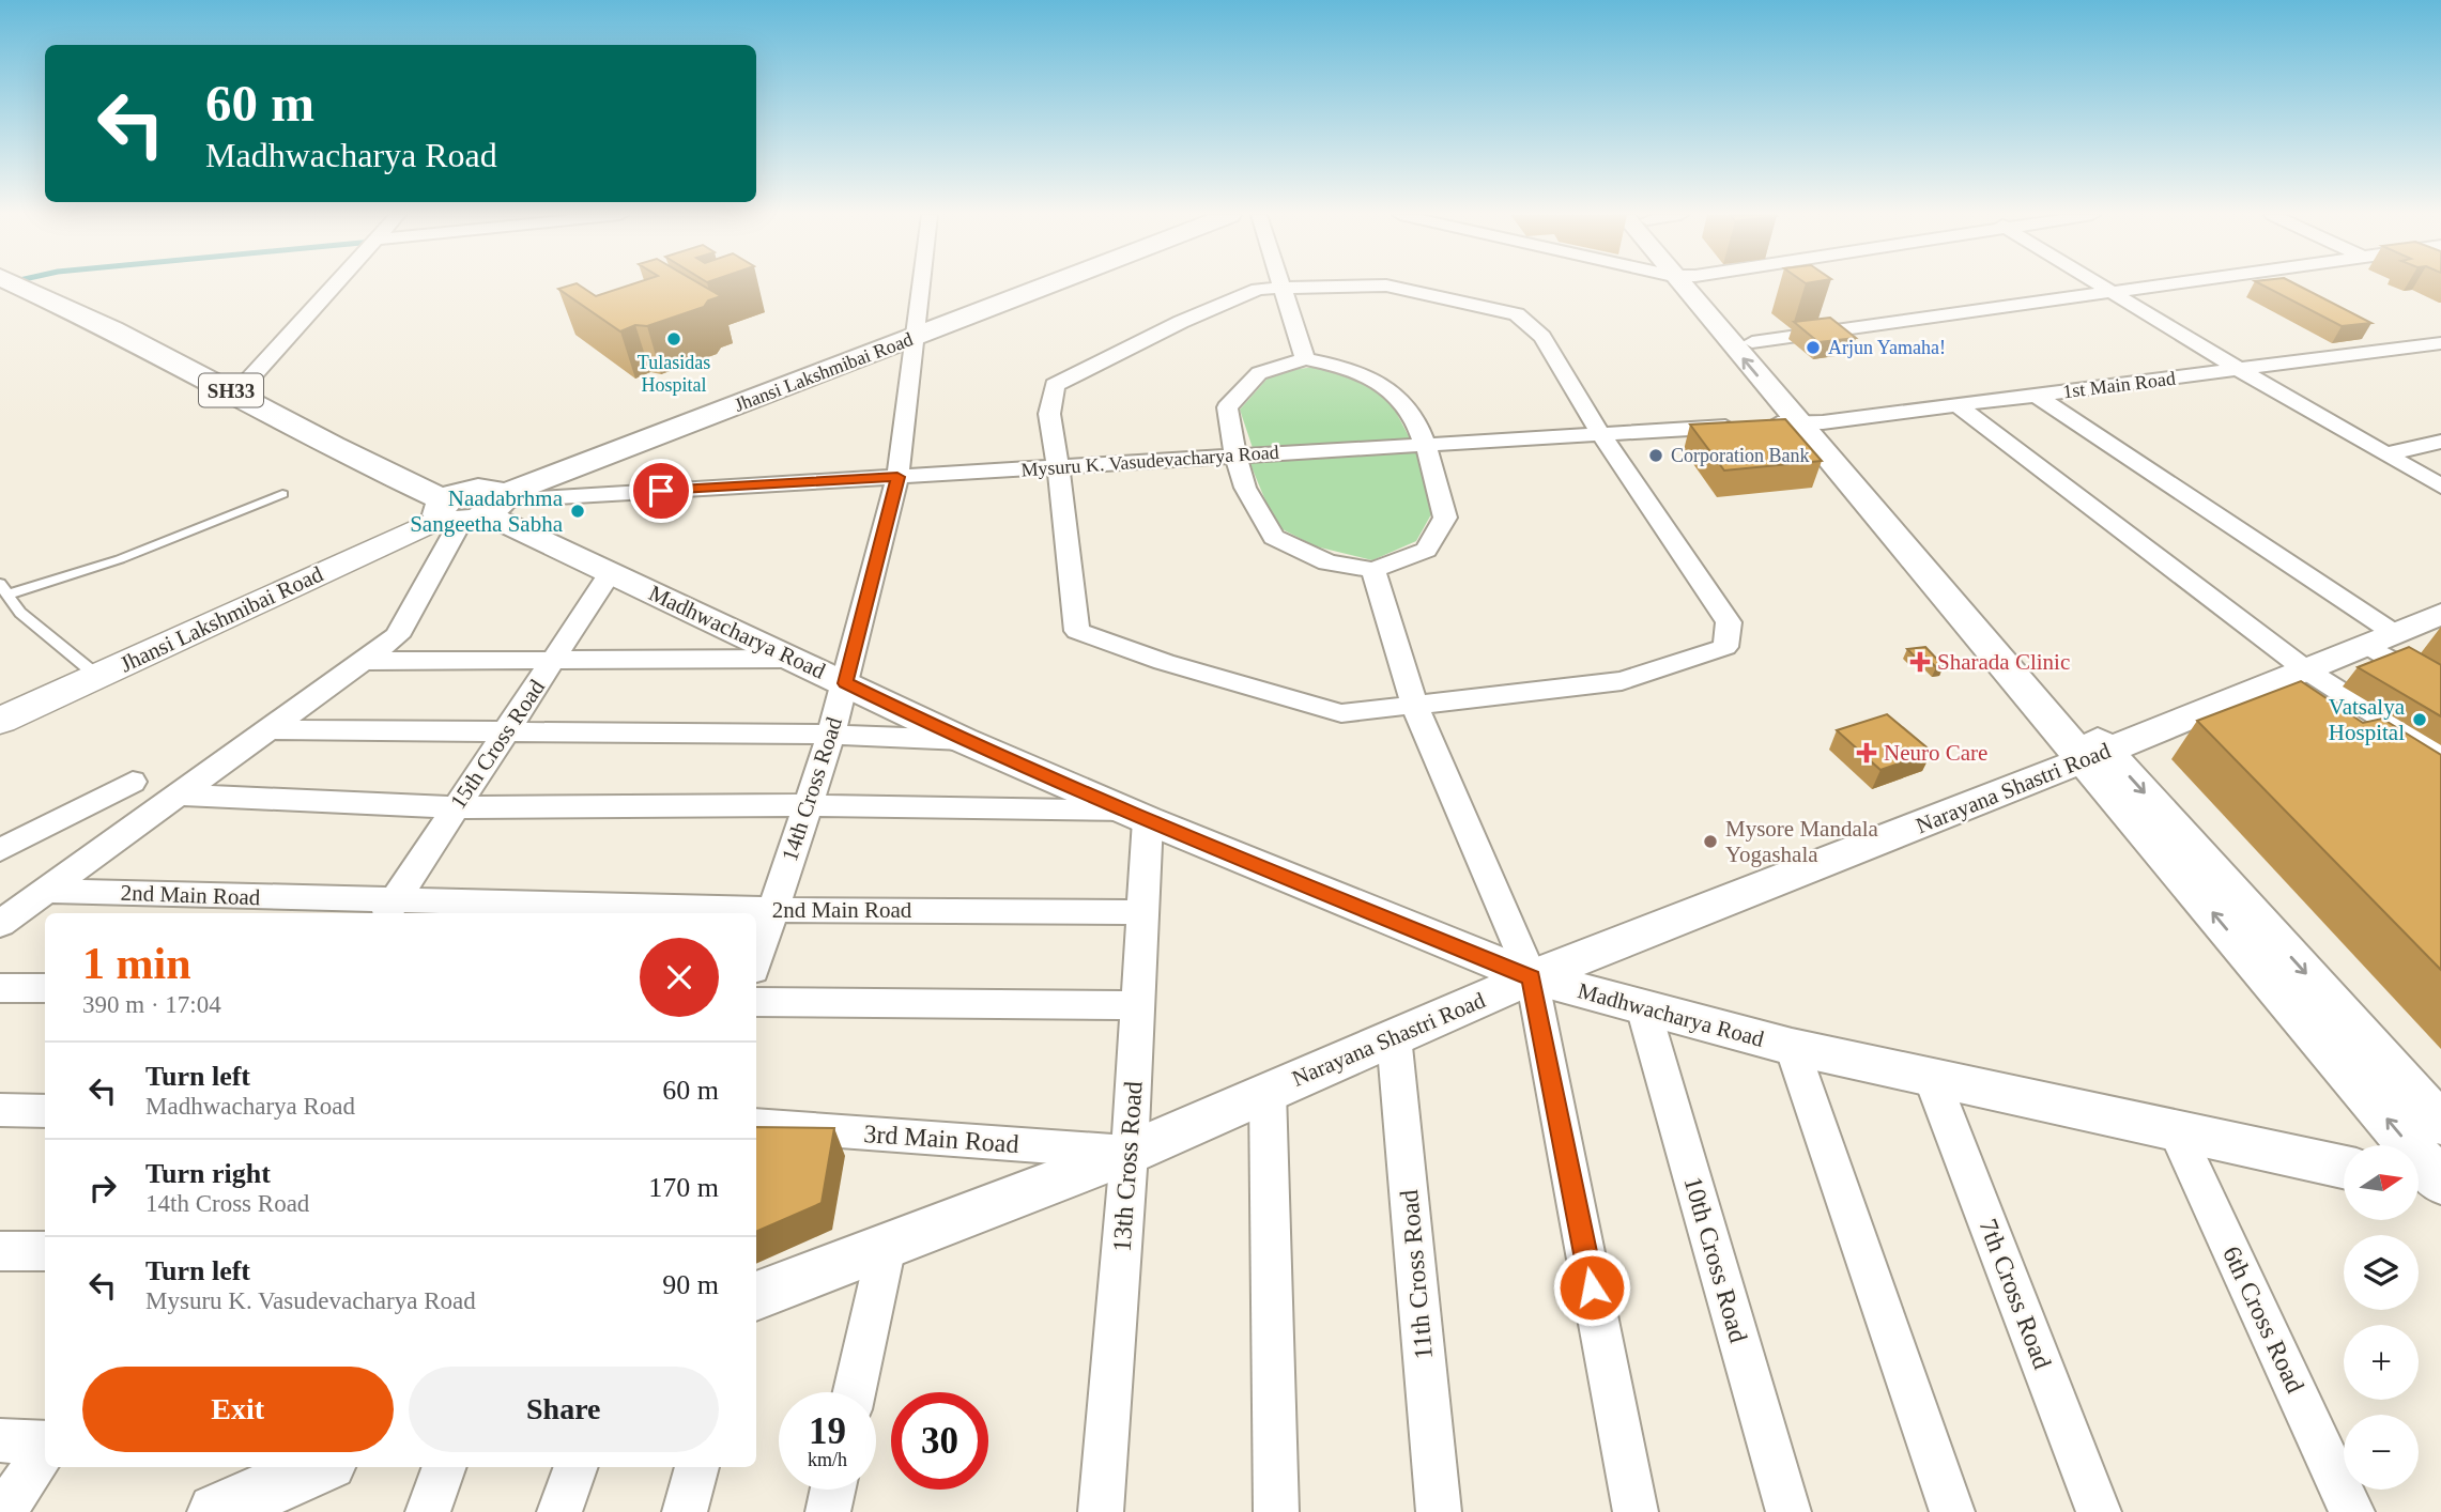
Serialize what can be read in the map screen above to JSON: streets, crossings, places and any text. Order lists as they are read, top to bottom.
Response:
{
  "streets": {
    "main road": ["Jhansi Lakshmibai Road", "SH33"],
    "street": [
      "1st Main Road",
      "Mysuru K. Vasudevacharya Road",
      "Madhwacharya Road",
      "15th Cross Road",
      "Narayana Shastri Road",
      "14th Cross Road",
      "2nd Main Road",
      "3rd Main Road",
      "13th Cross Road",
      "10th Cross Road",
      "11th Cross Road",
      "7th Cross Road",
      "6th Cross Road"
    ]
  },
  "crossings": [
    ["Jhansi Lakshmibai Road", "SH33"],
    ["Jhansi Lakshmibai Road", "Mysuru K. Vasudevacharya Road"],
    ["Jhansi Lakshmibai Road", "Madhwacharya Road"],
    ["Jhansi Lakshmibai Road", "14th Cross Road"],
    ["1st Main Road", "Mysuru K. Vasudevacharya Road"],
    ["SH33", "Mysuru K. Vasudevacharya Road"],
    ["SH33", "Madhwacharya Road"],
    ["Mysuru K. Vasudevacharya Road", "Madhwacharya Road"],
    ["Mysuru K. Vasudevacharya Road", "14th Cross Road"],
    ["Madhwacharya Road", "15th Cross Road"],
    ["Madhwacharya Road", "Narayana Shastri Road"],
    ["Madhwacharya Road", "14th Cross Road"],
    ["Madhwacharya Road", "13th Cross Road"],
    ["Madhwacharya Road", "10th Cross Road"],
    ["Madhwacharya Road", "7th Cross Road"],
    ["Madhwacharya Road", "6th Cross Road"],
    ["15th Cross Road", "2nd Main Road"],
    ["Narayana Shastri Road", "3rd Main Road"],
    ["Narayana Shastri Road", "13th Cross Road"],
    ["Narayana Shastri Road", "11th Cross Road"],
    ["14th Cross Road", "2nd Main Road"],
    ["2nd Main Road", "13th Cross Road"],
    ["3rd Main Road", "13th Cross Road"]
  ],
  "places": {
    "other": [
      "Tulasidas Hospital",
      "Arjun Yamaha!",
      "Corporation Bank",
      "Naadabrhma Sangeetha Sabha",
      "Vatsalya Hospital",
      "Mysore Mandala Yogashala"
    ],
    "health": ["Sharada Clinic", "Neuro Care"]
  },
  "north": "right",
  "page": {
    "turn": ["60 m", "Madhwacharya Road"],
    "heading": ["1 min", "390 m · 17:04"],
    "list": [
      {
        "name": "Turn left",
        "note": "Madhwacharya Road",
        "value": "60 m"
      },
      {
        "name": "Turn right",
        "note": "14th Cross Road",
        "value": "170 m"
      },
      {
        "name": "Turn left",
        "note": "Mysuru K. Vasudevacharya Road",
        "value": "90 m"
      }
    ],
    "map_buttons": ["+", "−"],
    "buttons": ["Exit", "Share"],
    "speed": "19 km/h",
    "limit": "30"
  }
}
